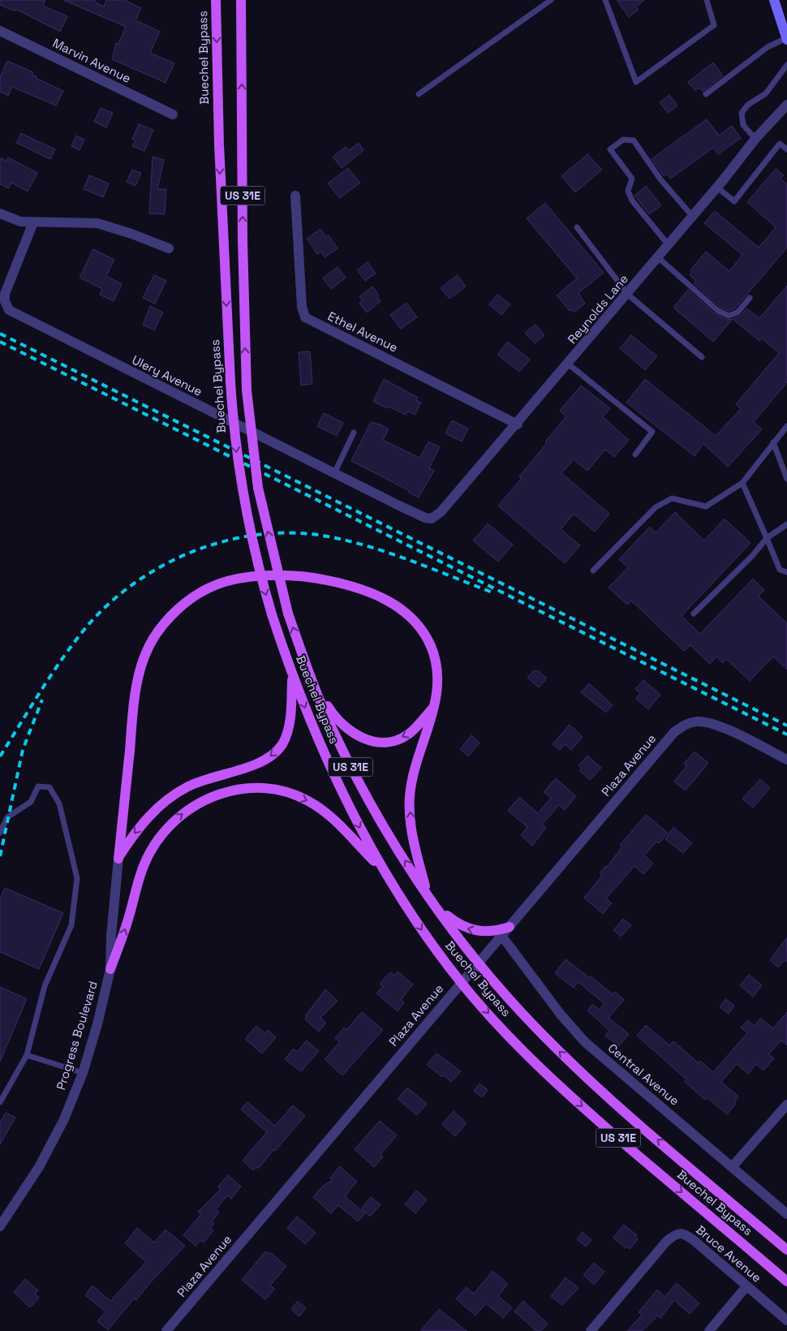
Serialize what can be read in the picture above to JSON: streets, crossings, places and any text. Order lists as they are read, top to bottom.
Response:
{
  "streets": {
    "main road": ["Buechel Bypass", "US 31E"],
    "street": [
      "Marvin Avenue",
      "Reynolds Lane",
      "Ethel Avenue",
      "Ulery Avenue",
      "Plaza Avenue",
      "Progress Boulevard",
      "Central Avenue",
      "Bruce Avenue"
    ]
  },
  "crossings": [
    ["Buechel Bypass", "Plaza Avenue"],
    ["Reynolds Lane", "Ethel Avenue"],
    ["Reynolds Lane", "Ulery Avenue"],
    ["Plaza Avenue", "Central Avenue"]
  ]
}
